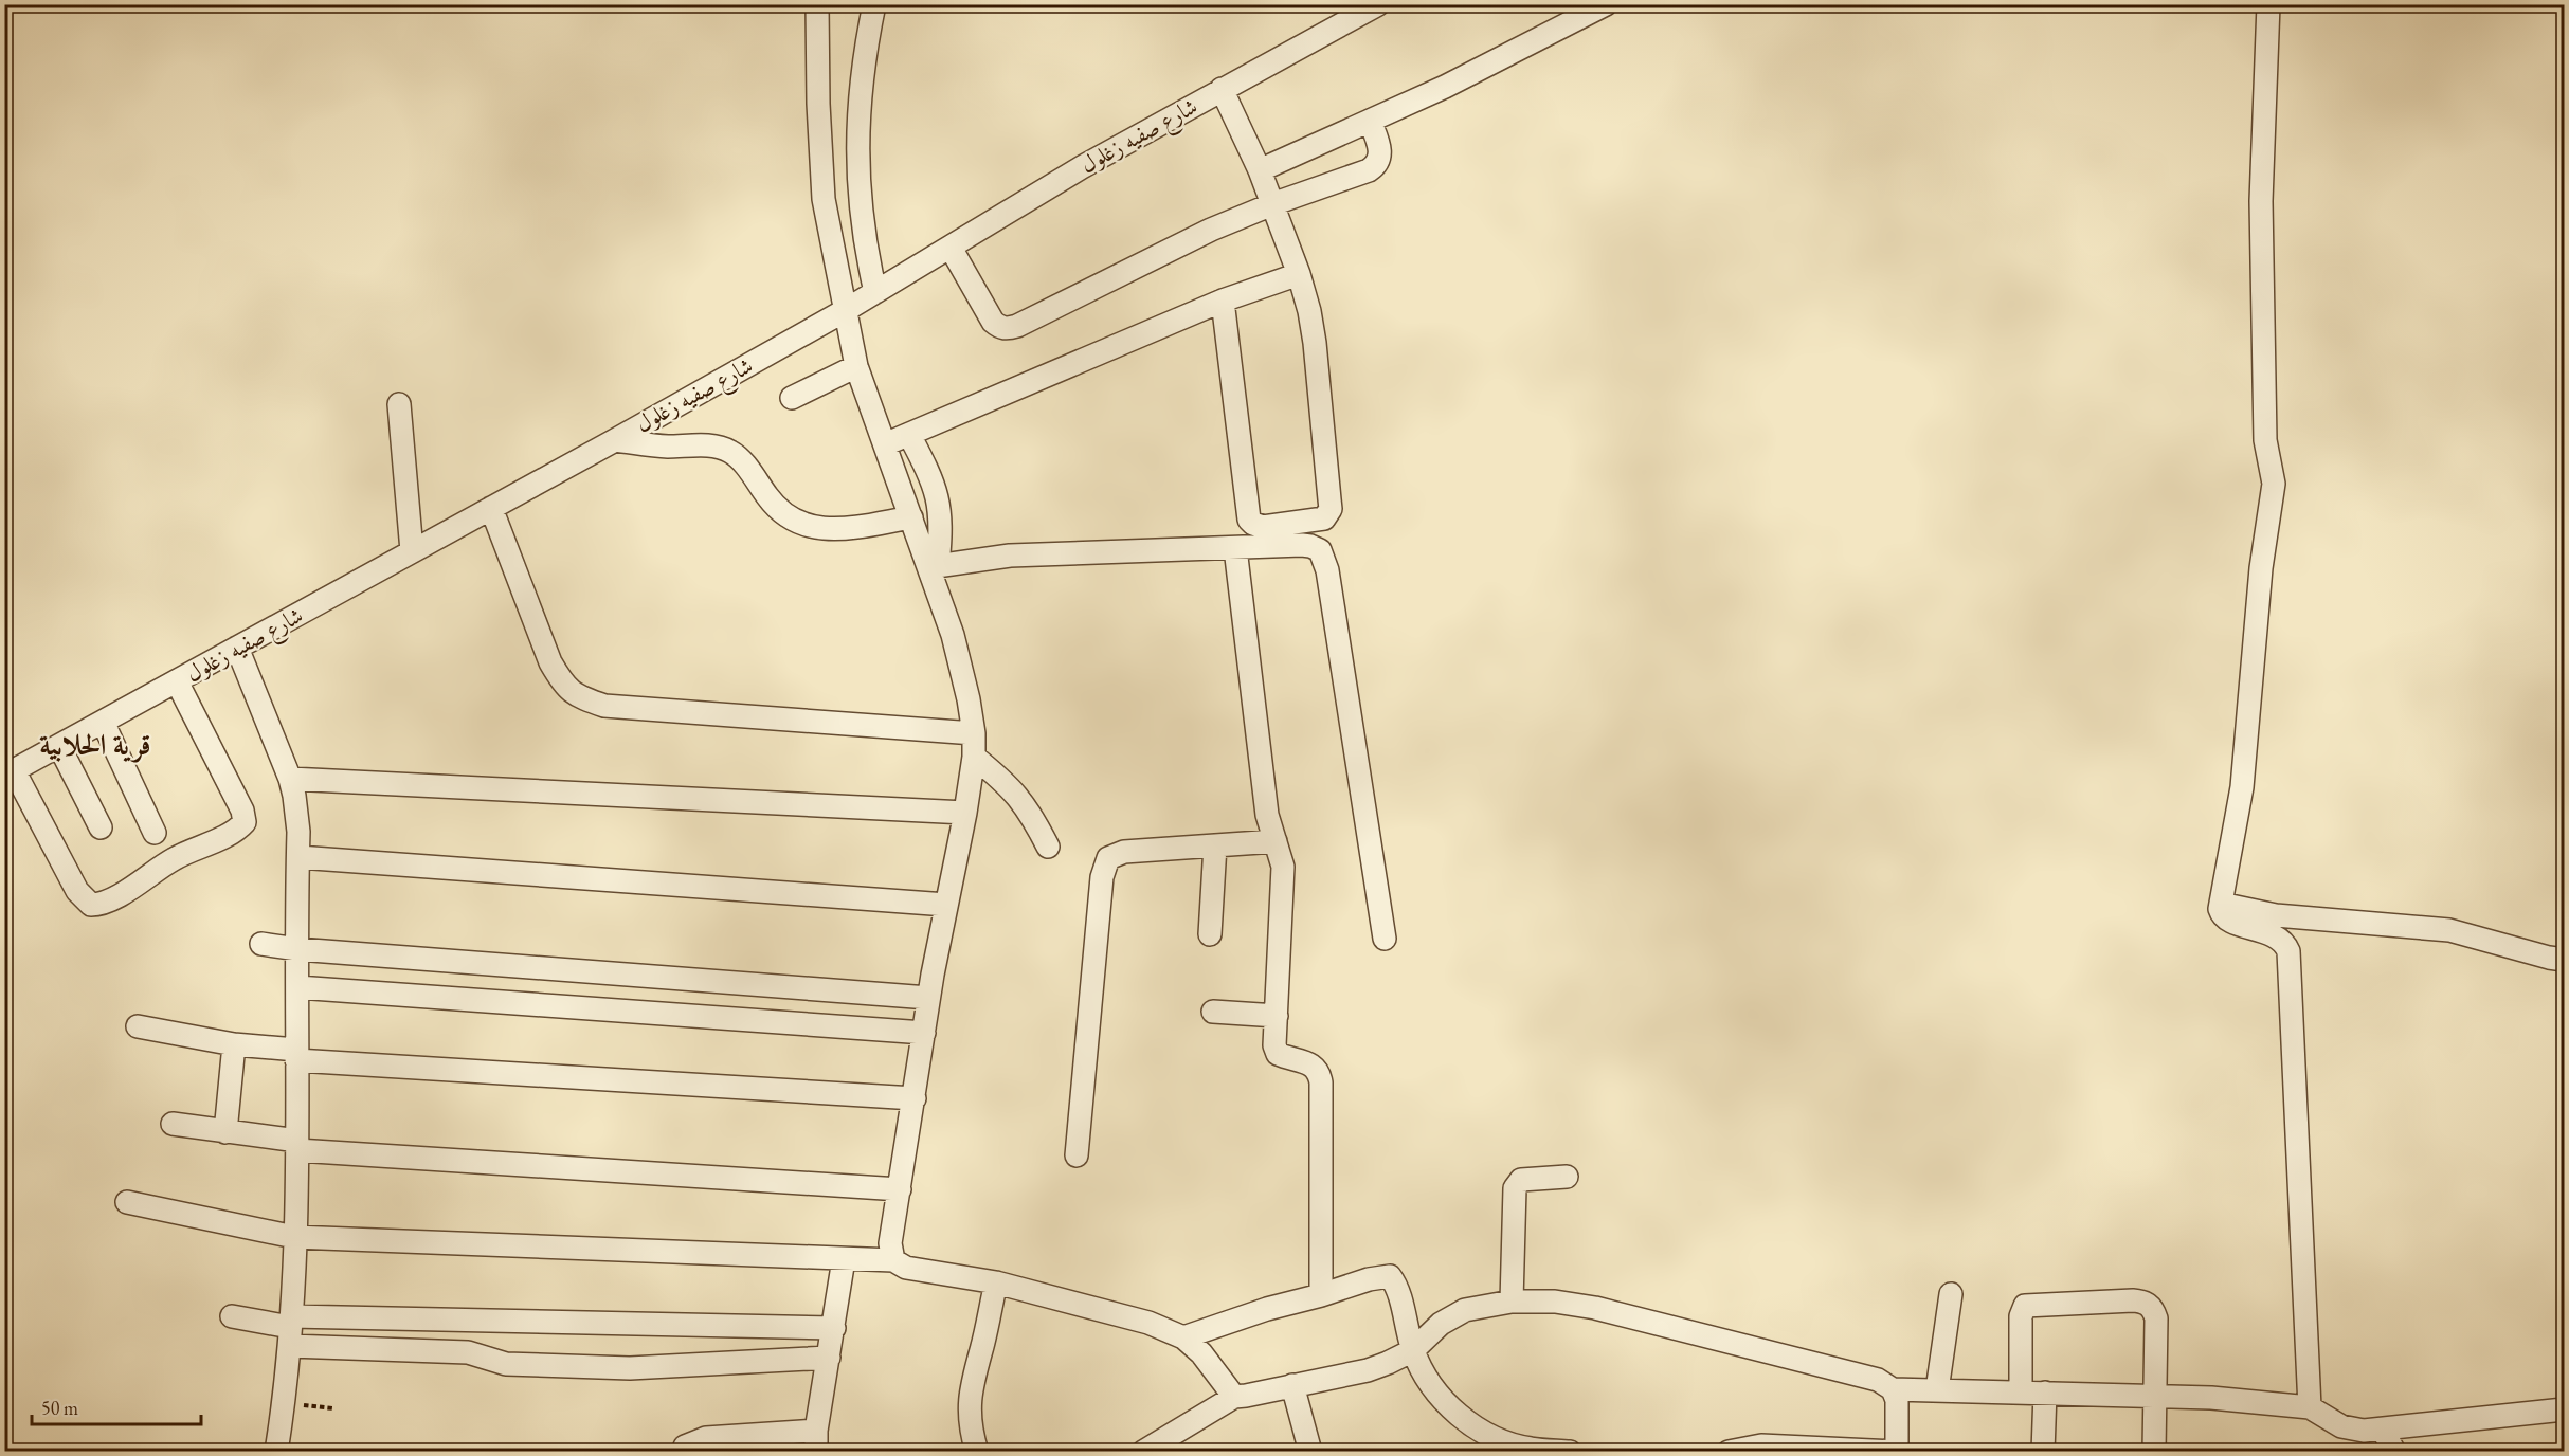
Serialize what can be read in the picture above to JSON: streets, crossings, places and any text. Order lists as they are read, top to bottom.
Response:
{
  "streets": {
    "street": ["شارع صفيه زغلول"]
  },
  "districts": ["قرية الحلابية"],
  "scale_bar": "50 m"
}
